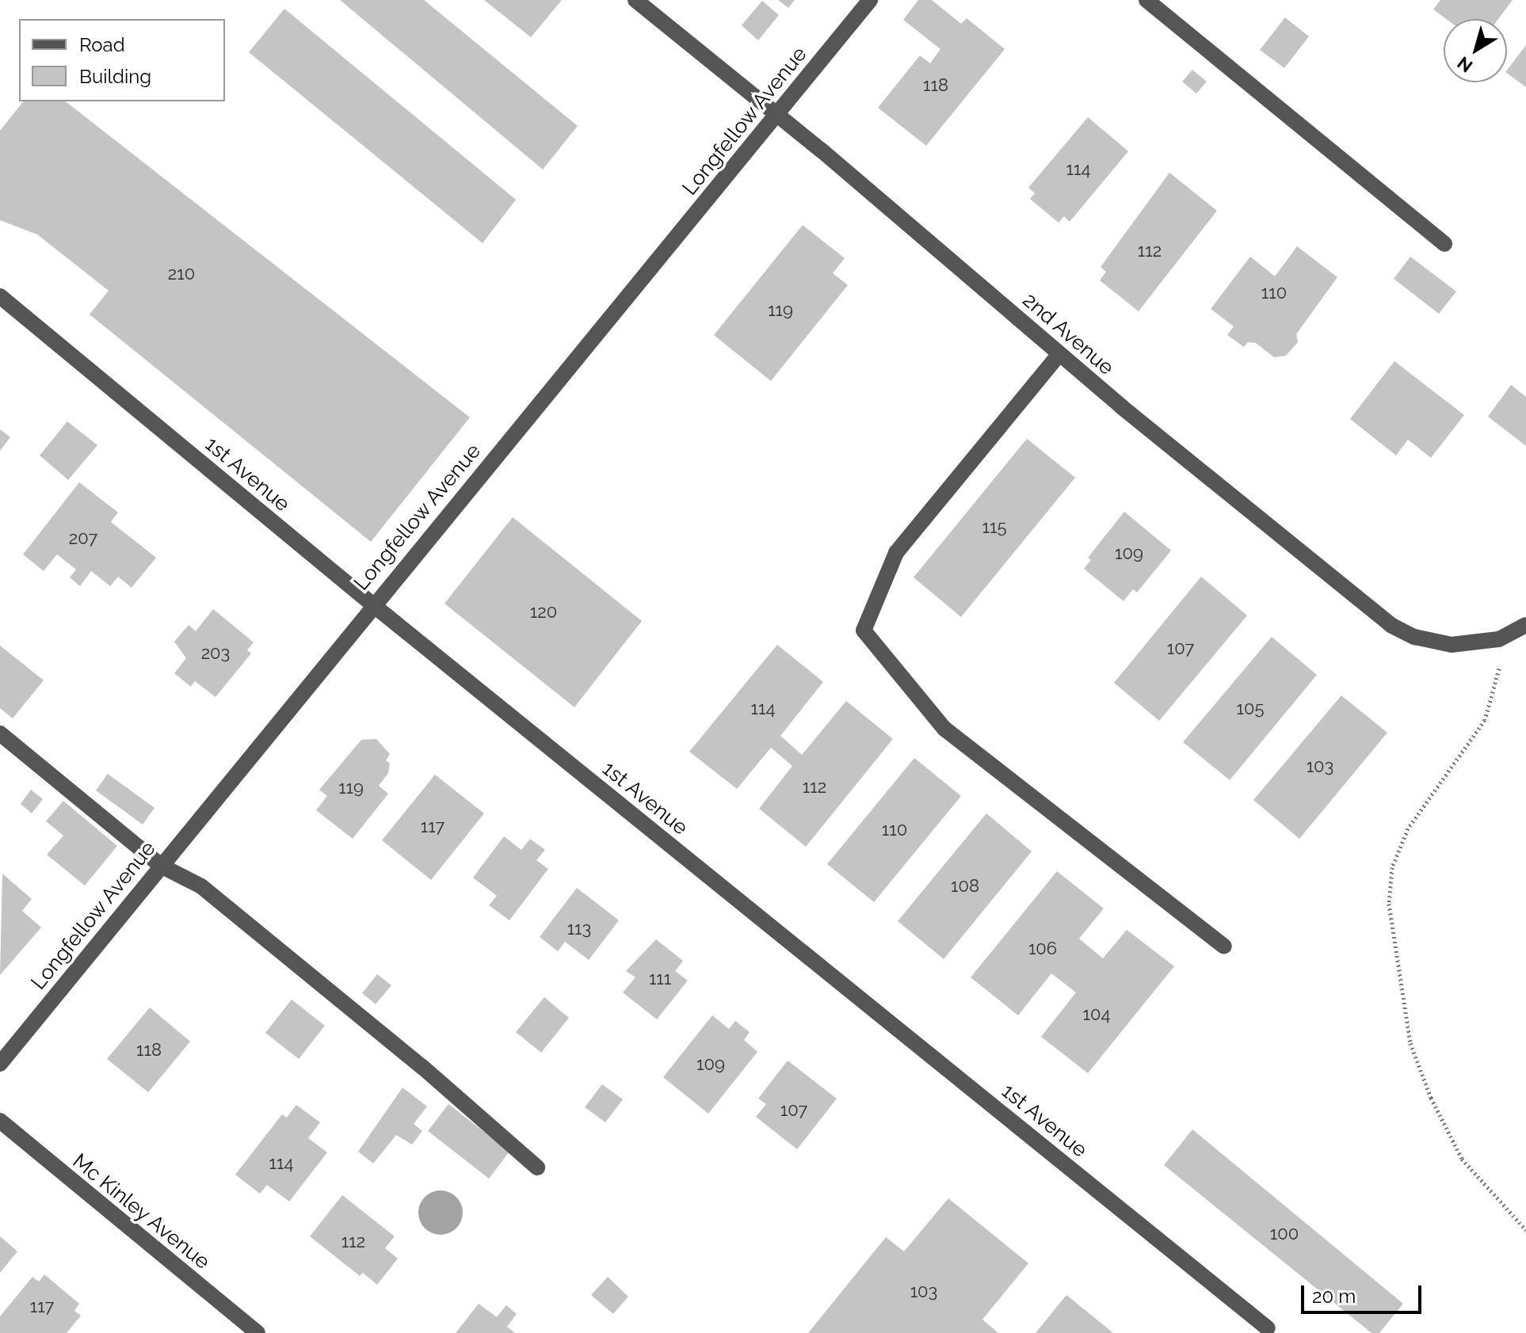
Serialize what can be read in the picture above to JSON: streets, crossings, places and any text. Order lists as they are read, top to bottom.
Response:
{
  "streets": {
    "street": [
      "Longfellow Avenue",
      "2nd Avenue",
      "1st Avenue",
      "Mc Kinley Avenue"
    ]
  },
  "crossings": [
    ["Longfellow Avenue", "2nd Avenue"],
    ["Longfellow Avenue", "1st Avenue"]
  ],
  "house_numbers": [
    "118",
    "114",
    "112",
    "210",
    "110",
    "119",
    "115",
    "207",
    "109",
    "120",
    "107",
    "203",
    "114",
    "105",
    "103",
    "112",
    "119",
    "117",
    "110",
    "108",
    "113",
    "106",
    "111",
    "104",
    "118",
    "109",
    "107",
    "114",
    "100",
    "112",
    "103",
    "117"
  ],
  "legend": ["Road", "Building"],
  "scale_bar": "20 m",
  "north": "bottom left"
}
